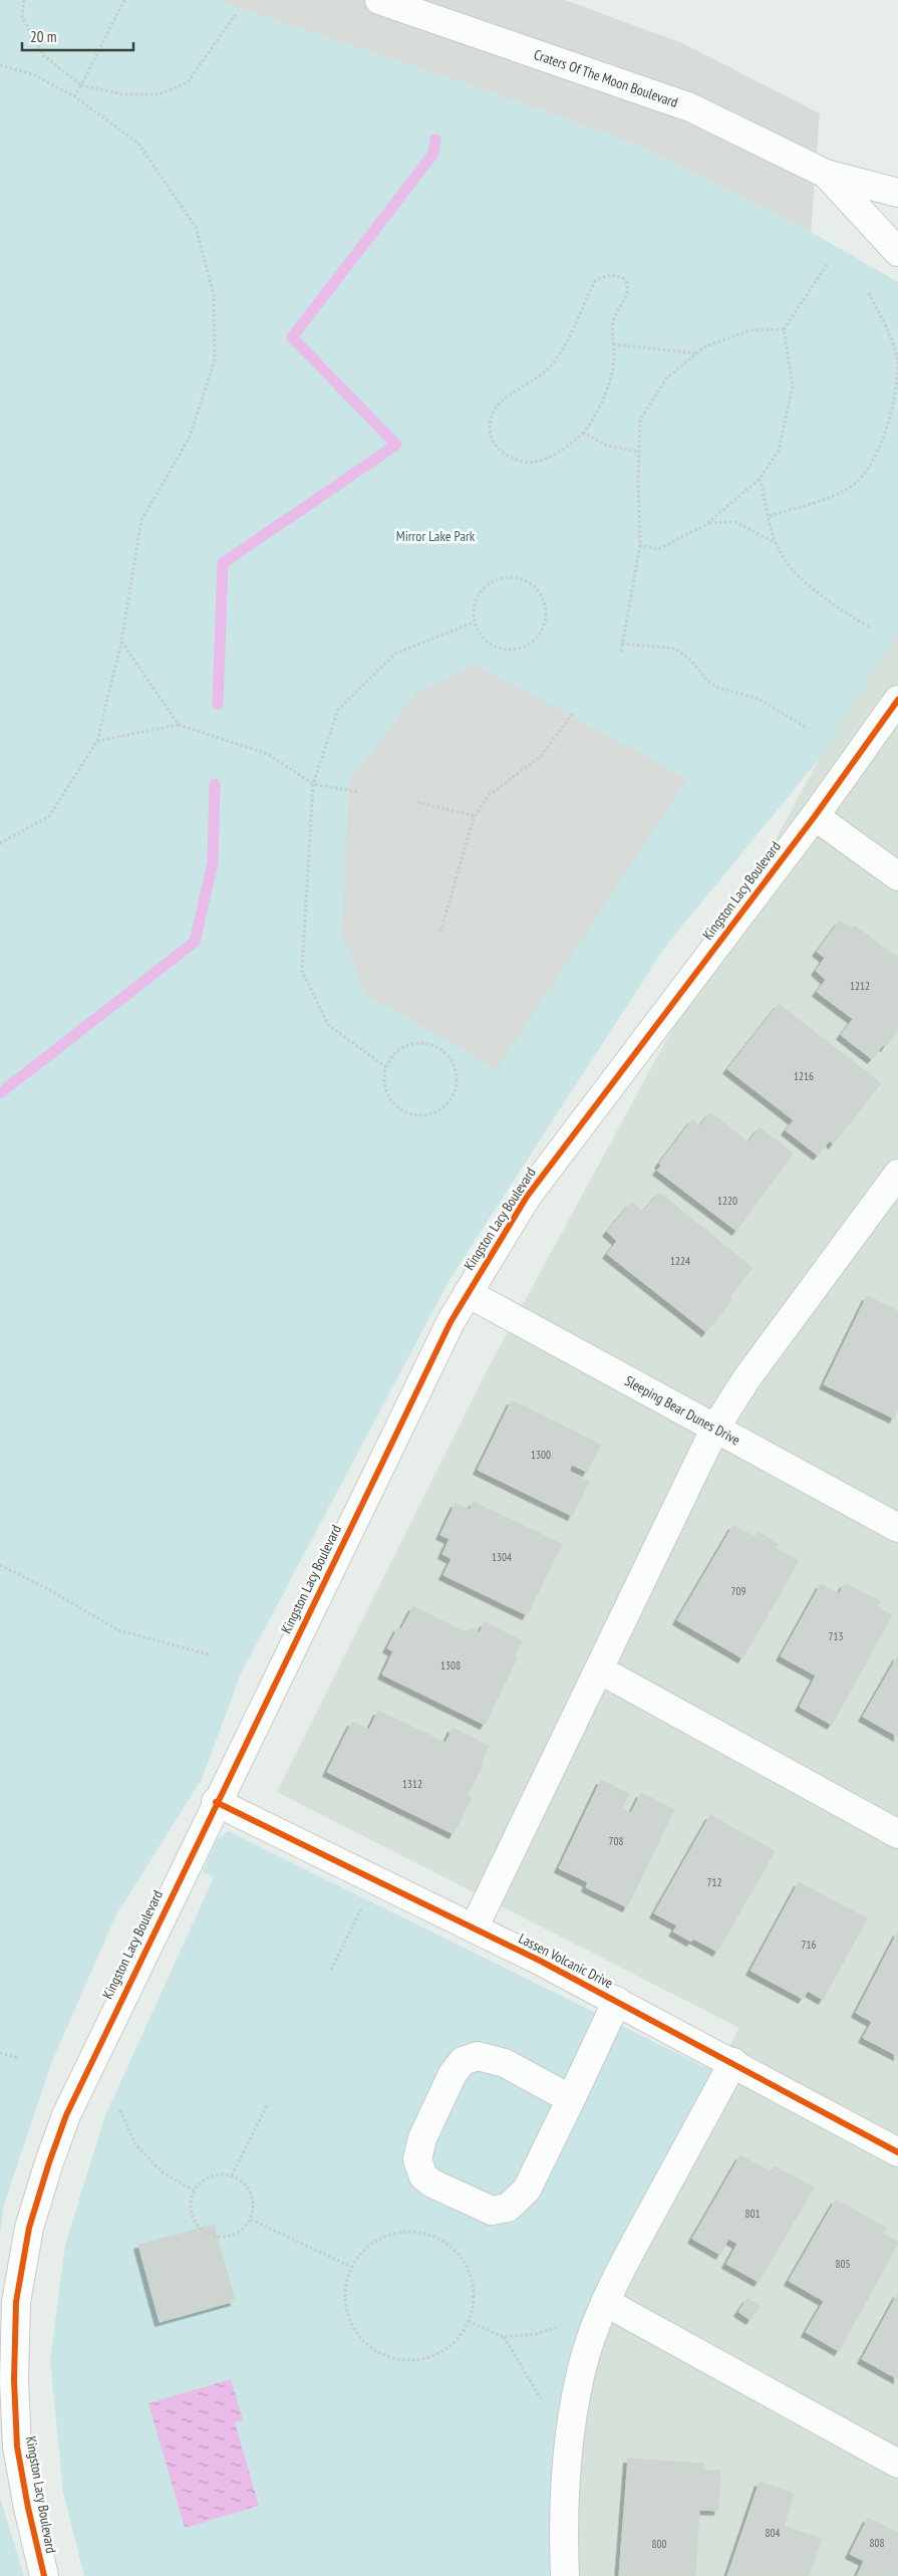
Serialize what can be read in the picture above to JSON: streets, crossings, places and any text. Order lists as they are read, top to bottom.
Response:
{
  "streets": {
    "street": [
      "Craters Of The Moon Boulevard",
      "Kingston Lacy Boulevard",
      "Sleeping Bear Dunes Drive",
      "Lassen Volcanic Drive"
    ]
  },
  "crossings": [
    ["Kingston Lacy Boulevard", "Sleeping Bear Dunes Drive"],
    ["Kingston Lacy Boulevard", "Lassen Volcanic Drive"]
  ],
  "parks": ["Mirror Lake Park"],
  "house_numbers": [
    "1212",
    "1216",
    "1220",
    "1224",
    "1300",
    "1304",
    "709",
    "713",
    "1308",
    "1312",
    "708",
    "712",
    "716",
    "801",
    "805",
    "804",
    "808",
    "800"
  ],
  "scale_bar": "20 m"
}
